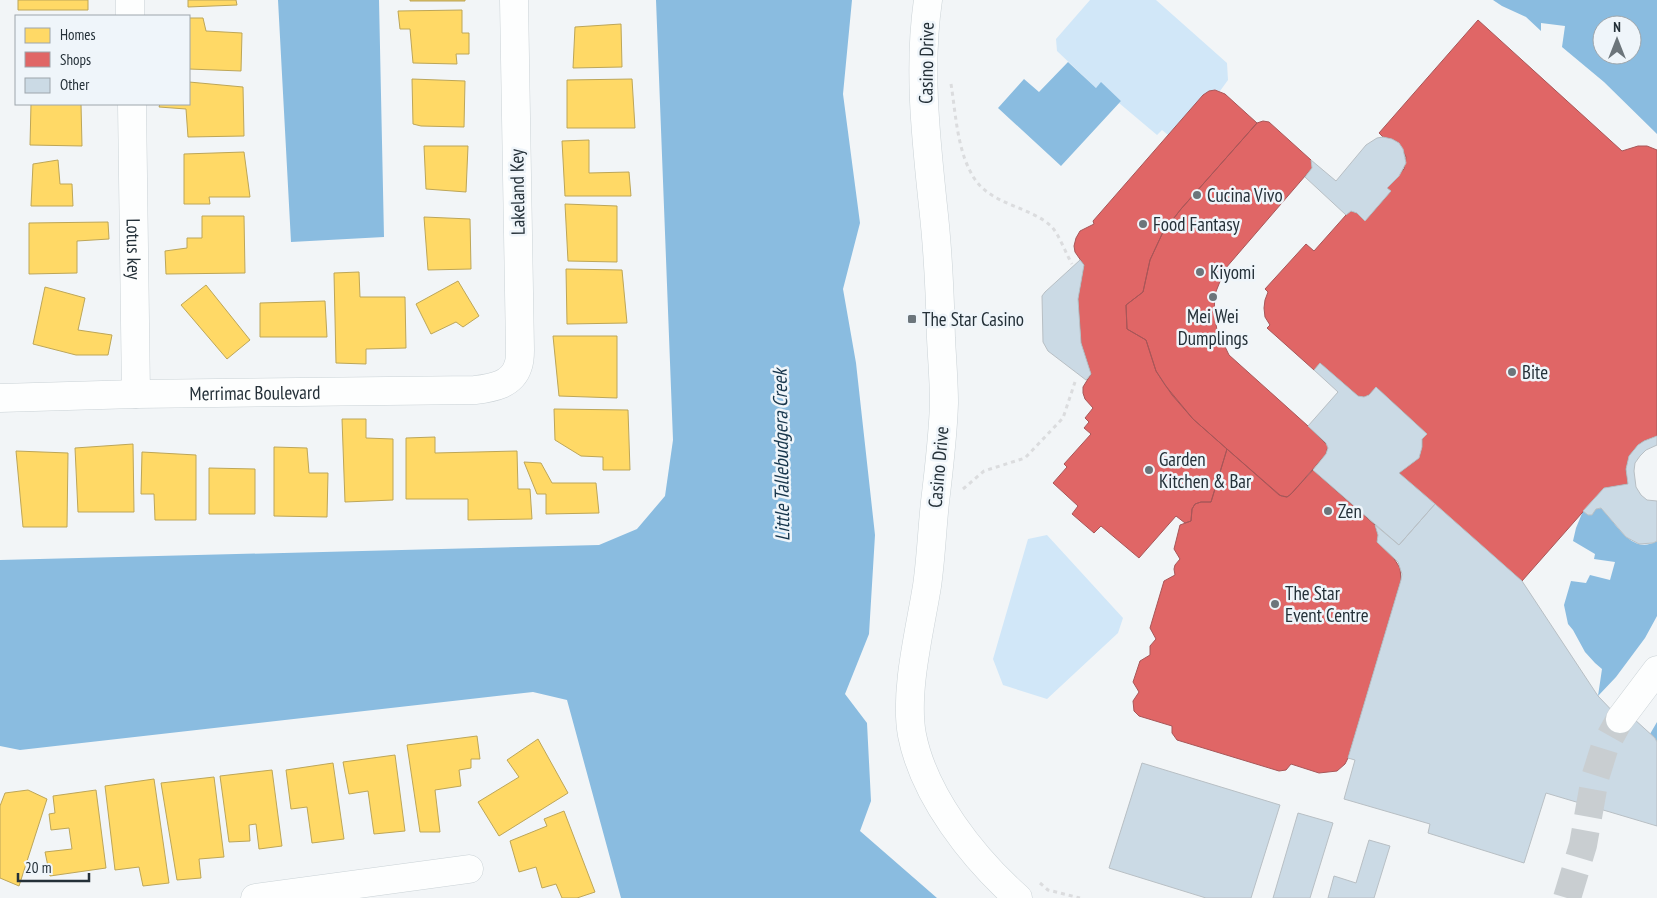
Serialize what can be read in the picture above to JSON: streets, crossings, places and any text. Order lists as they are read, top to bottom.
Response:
{
  "streets": {
    "street": [
      "Casino Drive",
      "Lakeland Key",
      "Lotus key",
      "Merrimac Boulevard"
    ]
  },
  "crossings": [
    ["Lakeland Key", "Merrimac Boulevard"],
    ["Lotus key", "Merrimac Boulevard"]
  ],
  "water": ["Little Tallebudgera Creek"],
  "places": {
    "other": [
      "Cucina Vivo",
      "Food Fantasy",
      "Kiyomi",
      "Mei Wei Dumplings",
      "Bite",
      "Garden Kitchen & Bar",
      "Zen",
      "The Star Event Centre"
    ],
    "transit": ["The Star Casino"]
  },
  "legend": ["Homes", "Shops", "Other"],
  "scale_bar": "20 m",
  "north": "top"
}
